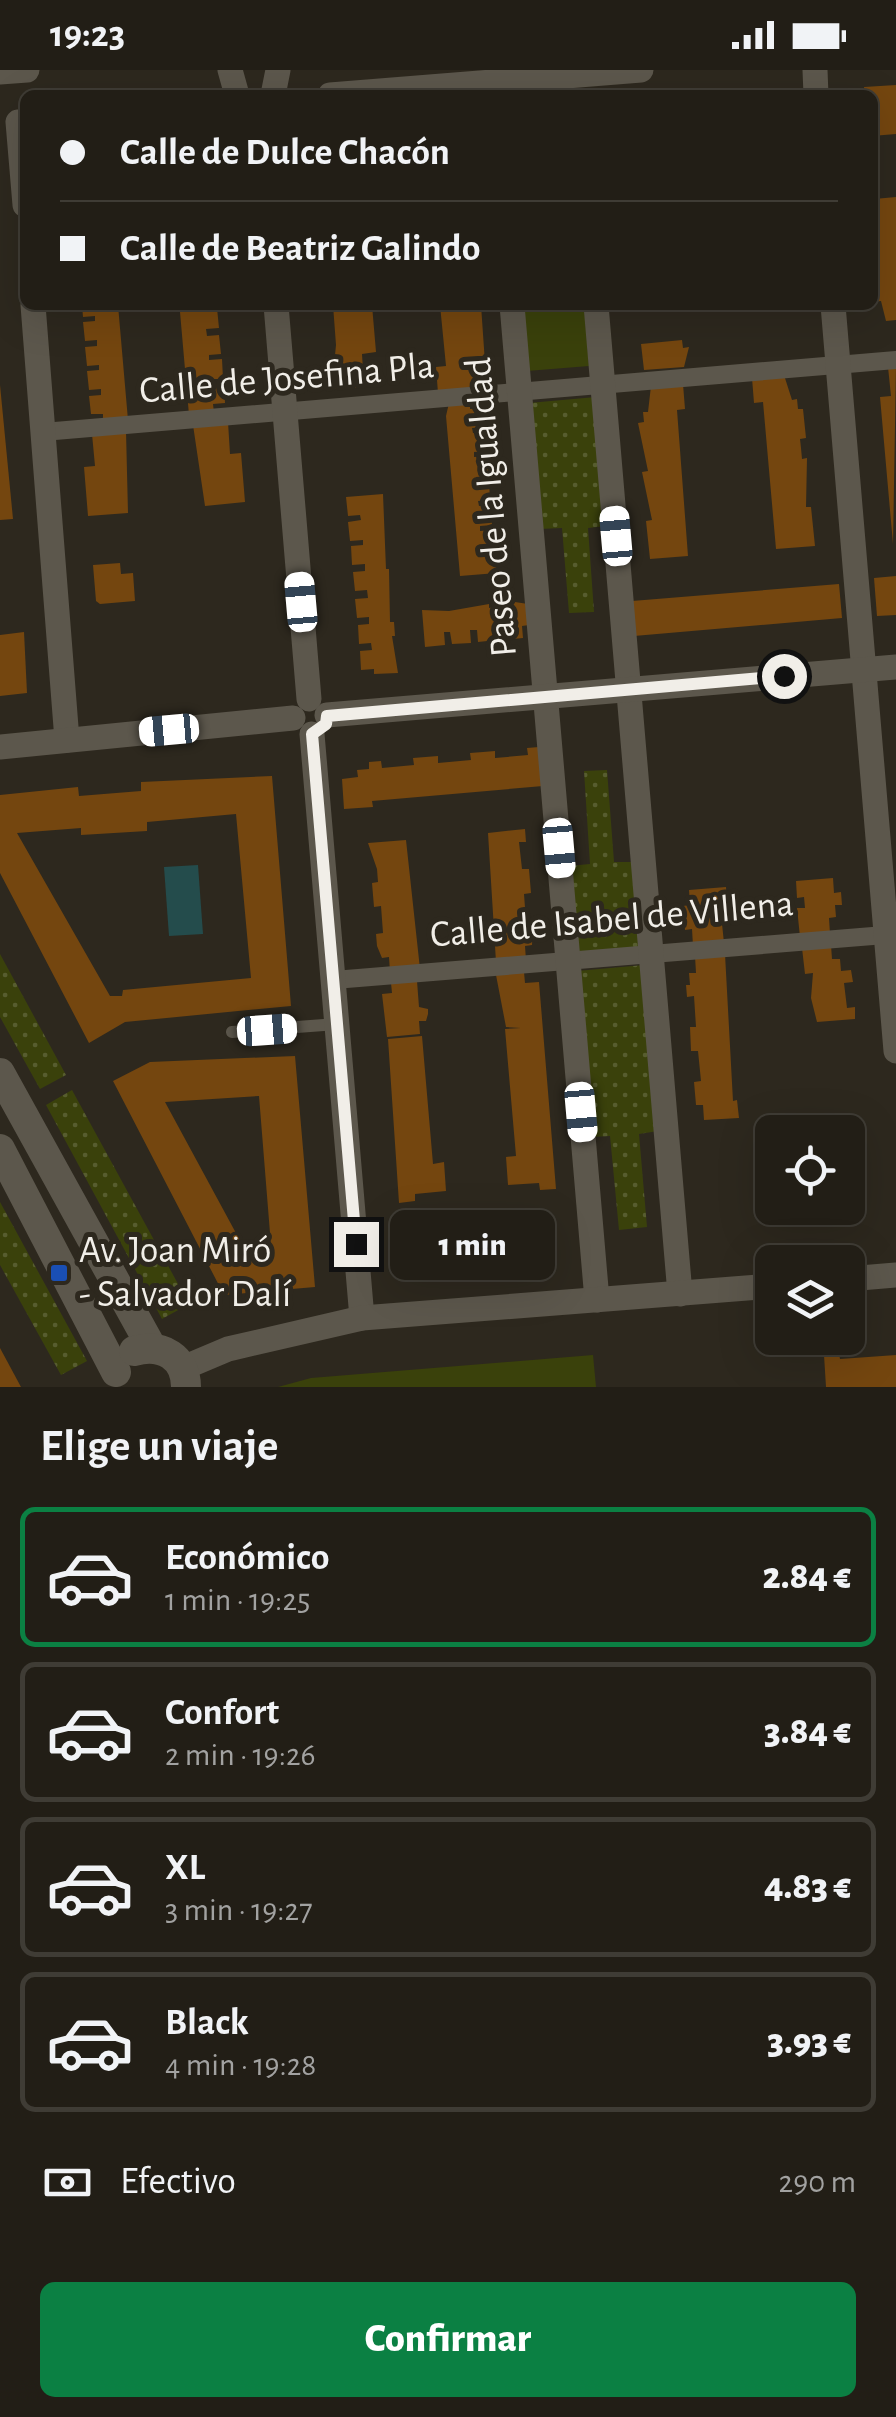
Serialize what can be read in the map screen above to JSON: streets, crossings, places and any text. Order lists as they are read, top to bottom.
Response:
{
  "streets": {
    "street": ["Calle de Josefina Pla", "Paseo de la Igualdad", "Calle de Isabel de Villena"]
  },
  "crossings": [
    ["Calle de Josefina Pla", "Paseo de la Igualdad"],
    ["Paseo de la Igualdad", "Calle de Isabel de Villena"]
  ],
  "places": {
    "transit": ["Av. Joan Miró - Salvador Dalí"]
  },
  "page": {
    "status": "19:23",
    "banner": ["Calle de Dulce Chacón", "Calle de Beatriz Galindo"],
    "bubble": "1 min",
    "heading": "Elige un viaje",
    "list": [
      {
        "name": "Económico",
        "note": "1 min · 19:25",
        "value": "2.84 €"
      },
      {
        "name": "Confort",
        "note": "2 min · 19:26",
        "value": "3.84 €"
      },
      {
        "name": "XL",
        "note": "3 min · 19:27",
        "value": "4.83 €"
      },
      {
        "name": "Black",
        "note": "4 min · 19:28",
        "value": "3.93 €"
      }
    ],
    "pay": ["Efectivo", "290 m"],
    "buttons": "Confirmar"
  }
}
